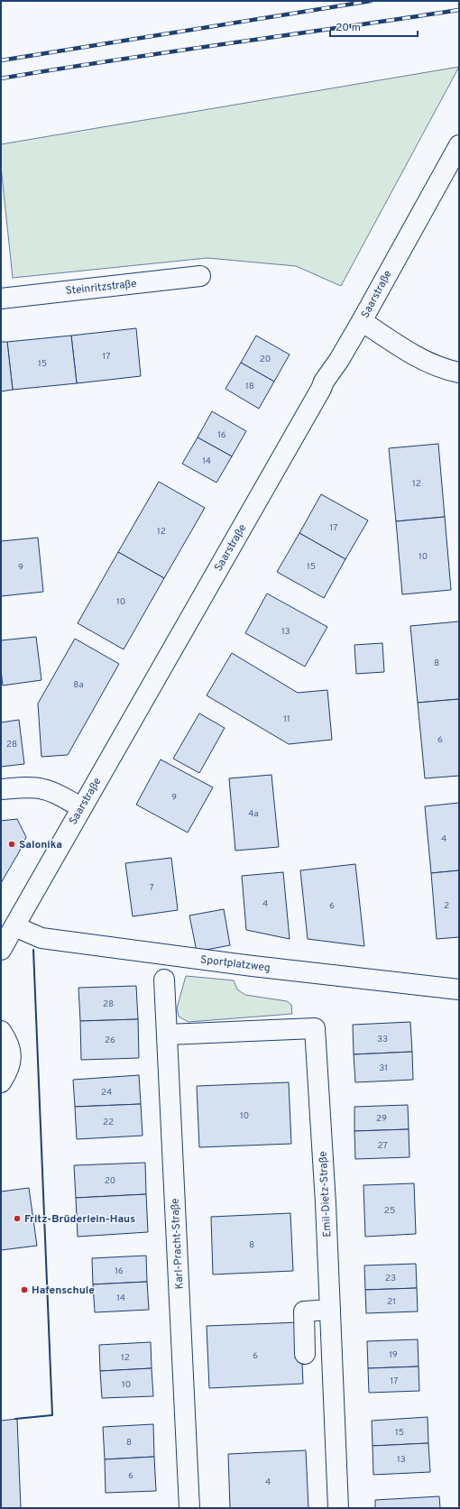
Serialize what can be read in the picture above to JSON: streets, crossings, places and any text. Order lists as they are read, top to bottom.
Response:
{
  "streets": {
    "street": [
      "Steinritzstraße",
      "Saarstraße",
      "Sportplatzweg",
      "Emil-Dietz-Straße",
      "Karl-Pracht-Straße"
    ]
  },
  "crossings": [
    ["Saarstraße", "Sportplatzweg"],
    ["Emil-Dietz-Straße", "Karl-Pracht-Straße"]
  ],
  "places": ["Salonika", "Fritz-Brüderlein-Haus", "Hafenschule"],
  "house_numbers": [
    "17",
    "20",
    "15",
    "18",
    "16",
    "14",
    "12",
    "17",
    "12",
    "10",
    "15",
    "9",
    "10",
    "13",
    "8",
    "8a",
    "11",
    "6",
    "28",
    "9",
    "4a",
    "4",
    "7",
    "4",
    "6",
    "2",
    "28",
    "33",
    "26",
    "31",
    "24",
    "10",
    "29",
    "22",
    "27",
    "20",
    "25",
    "8",
    "16",
    "23",
    "14",
    "21",
    "19",
    "6",
    "12",
    "17",
    "10",
    "15",
    "8",
    "13",
    "6",
    "4"
  ],
  "scale_bar": "20 m"
}
